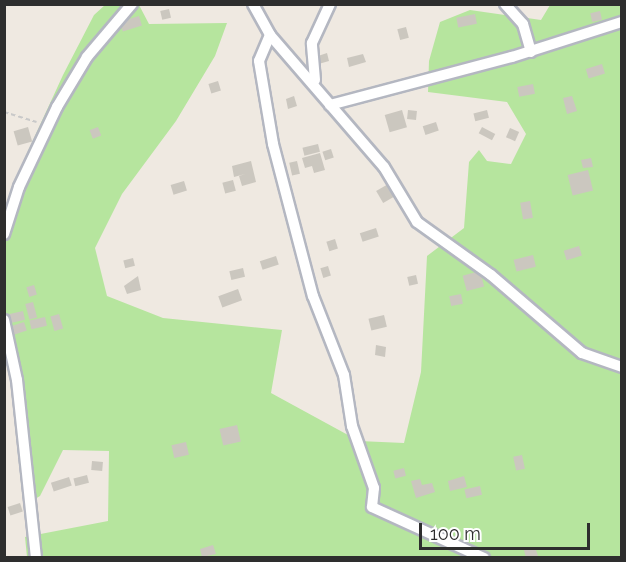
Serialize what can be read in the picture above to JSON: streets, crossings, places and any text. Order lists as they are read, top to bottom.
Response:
{
  "scale_bar": "100 m"
}
